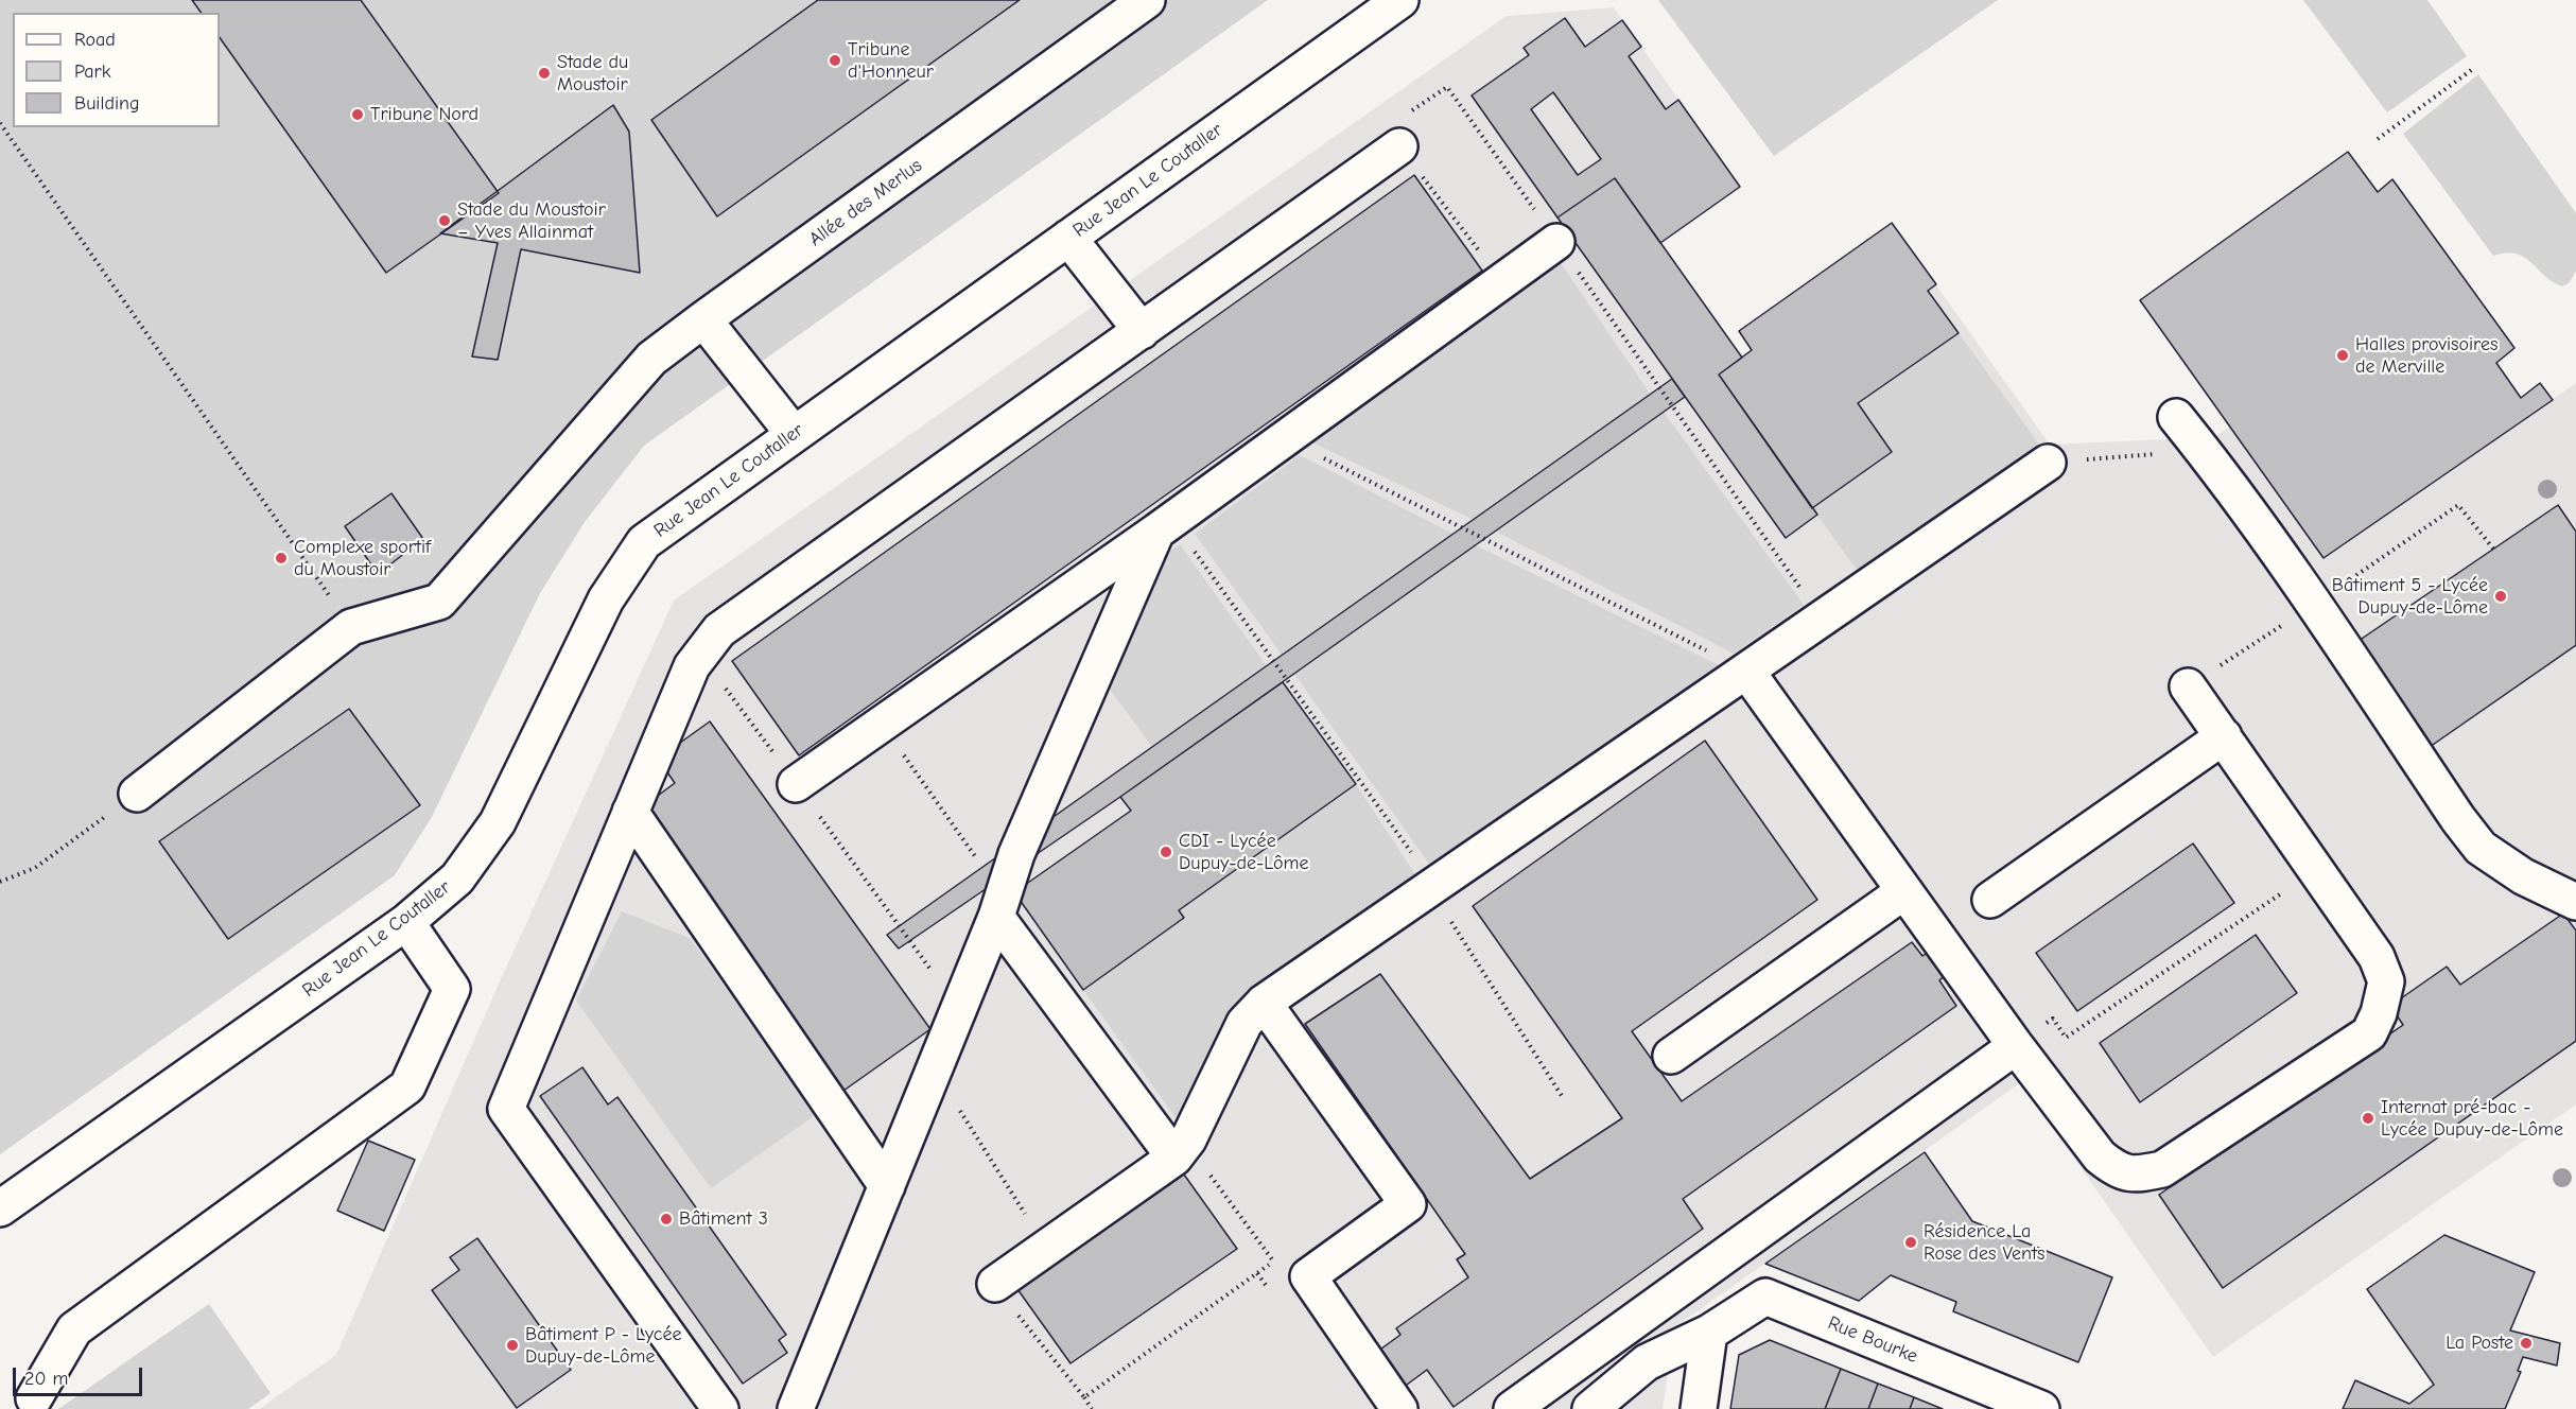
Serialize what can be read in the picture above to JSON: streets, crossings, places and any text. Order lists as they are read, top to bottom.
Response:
{
  "streets": {
    "street": ["Rue Jean Le Coutaller", "Allée des Merlus", "Rue Bourke"]
  },
  "places": [
    "Tribune d'Honneur",
    "Stade du Moustoir",
    "Tribune Nord",
    "Stade du Moustoir – Yves Allainmat",
    "Halles provisoires de Merville",
    "Complexe sportif du Moustoir",
    "Bâtiment 5 - Lycée Dupuy-de-Lôme",
    "CDI - Lycée Dupuy-de-Lôme",
    "Internat pré-bac - Lycée Dupuy-de-Lôme",
    "Bâtiment 3",
    "Résidence La Rose des Vents",
    "La Poste",
    "Bâtiment P - Lycée Dupuy-de-Lôme"
  ],
  "legend": ["Road", "Park", "Building"],
  "scale_bar": "20 m"
}
